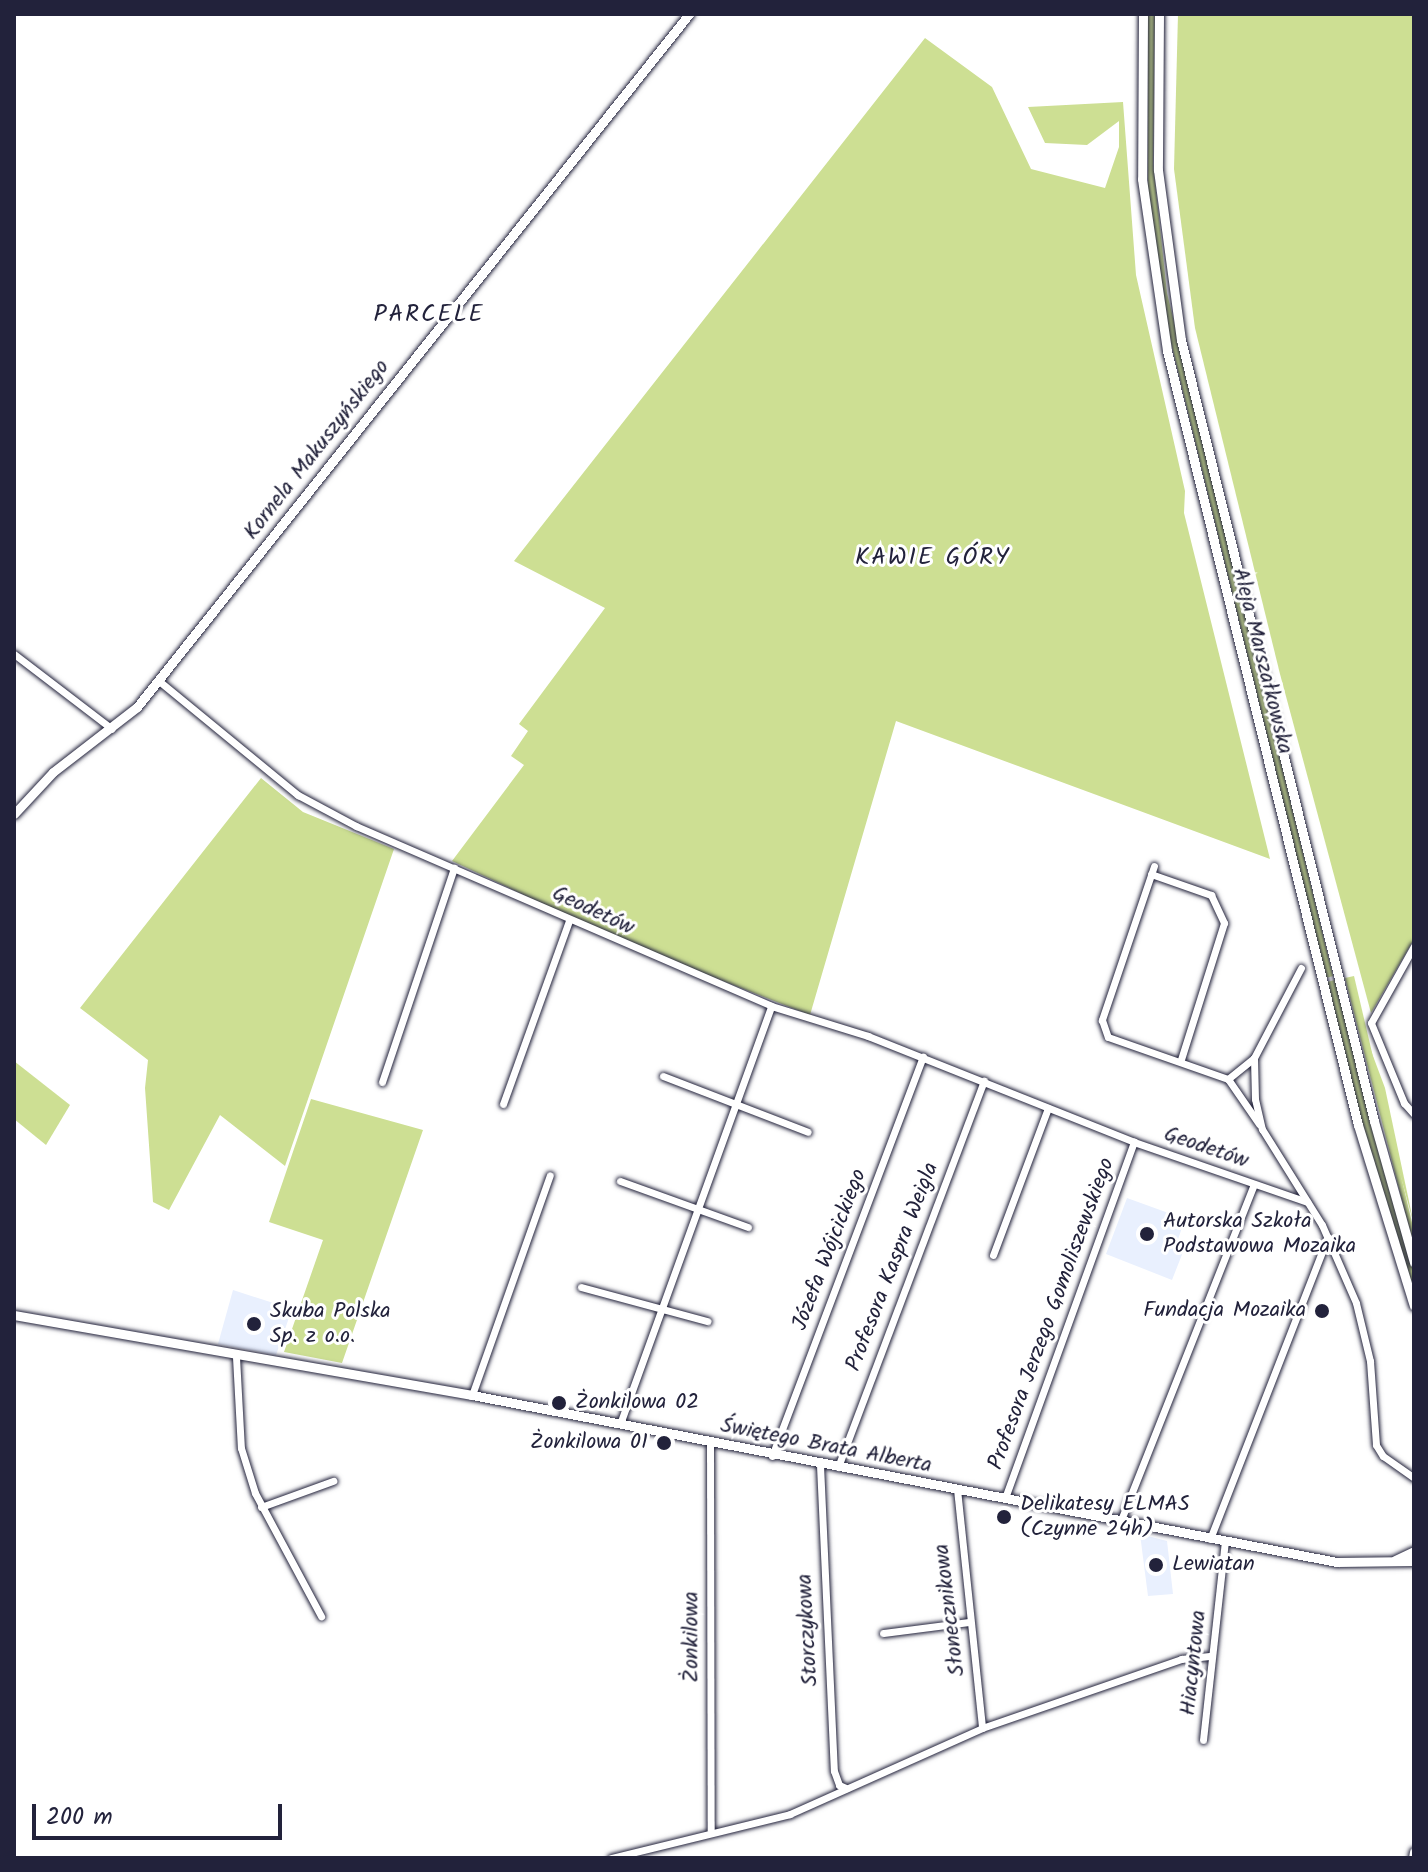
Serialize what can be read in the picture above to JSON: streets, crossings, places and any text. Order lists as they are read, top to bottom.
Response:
{
  "streets": {
    "main road": ["Kornela Makuszyńskiego", "Aleja Marszałkowska", "Świętego Brata Alberta"],
    "street": [
      "Geodetów",
      "Józefa Wójcickiego",
      "Profesora Kaspra Weigla",
      "Profesora Jerzego Gomoliszewskiego",
      "Słonecznikowa",
      "Storczykowa",
      "Żonkilowa",
      "Hiacyntowa"
    ]
  },
  "crossings": [
    ["Kornela Makuszyńskiego", "Geodetów"],
    ["Geodetów", "Józefa Wójcickiego"],
    ["Geodetów", "Profesora Kaspra Weigla"],
    ["Geodetów", "Profesora Jerzego Gomoliszewskiego"],
    ["Józefa Wójcickiego", "Świętego Brata Alberta"],
    ["Profesora Kaspra Weigla", "Świętego Brata Alberta"],
    ["Profesora Jerzego Gomoliszewskiego", "Świętego Brata Alberta"],
    ["Świętego Brata Alberta", "Słonecznikowa"],
    ["Świętego Brata Alberta", "Storczykowa"],
    ["Świętego Brata Alberta", "Żonkilowa"],
    ["Świętego Brata Alberta", "Hiacyntowa"]
  ],
  "districts": ["PARCELE", "KAWIE GÓRY"],
  "places": [
    "Autorska Szkoła Podstawowa Mozaika",
    "Fundacja Mozaika",
    "Skuba Polska Sp. z o.o.",
    "Żonkilowa 02",
    "Żonkilowa 01",
    "Delikatesy ELMAS (Czynne 24h)",
    "Lewiatan"
  ],
  "scale_bar": "200 m"
}
